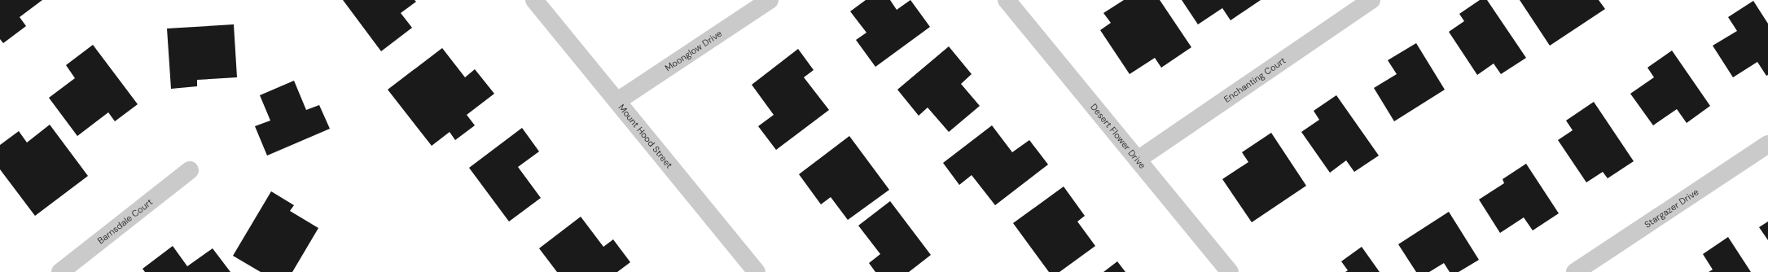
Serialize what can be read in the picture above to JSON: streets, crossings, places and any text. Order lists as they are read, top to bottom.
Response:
{
  "streets": {
    "street": [
      "Moonglow Drive",
      "Enchanting Court",
      "Mount Hood Street",
      "Desert Flower Drive",
      "Stargazer Drive",
      "Barnsdale Court"
    ]
  },
  "crossings": [
    ["Moonglow Drive", "Mount Hood Street"],
    ["Enchanting Court", "Desert Flower Drive"]
  ]
}
